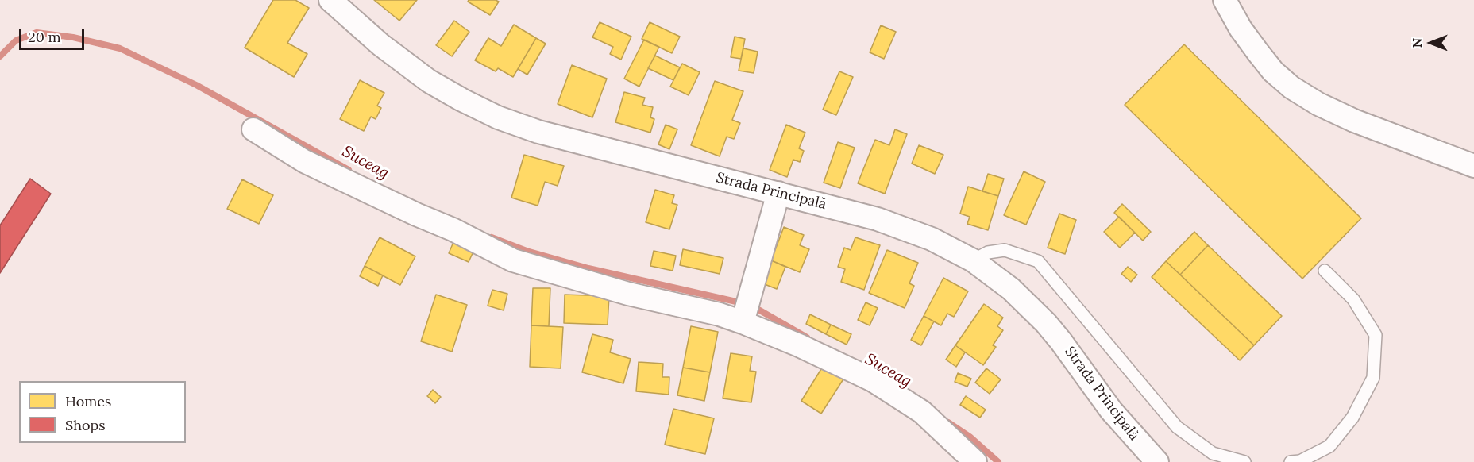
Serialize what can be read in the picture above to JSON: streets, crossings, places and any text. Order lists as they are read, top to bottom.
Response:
{
  "streets": {
    "street": ["Strada Principală"]
  },
  "water": ["Suceag"],
  "legend": ["Homes", "Shops"],
  "scale_bar": "20 m",
  "north": "left"
}
